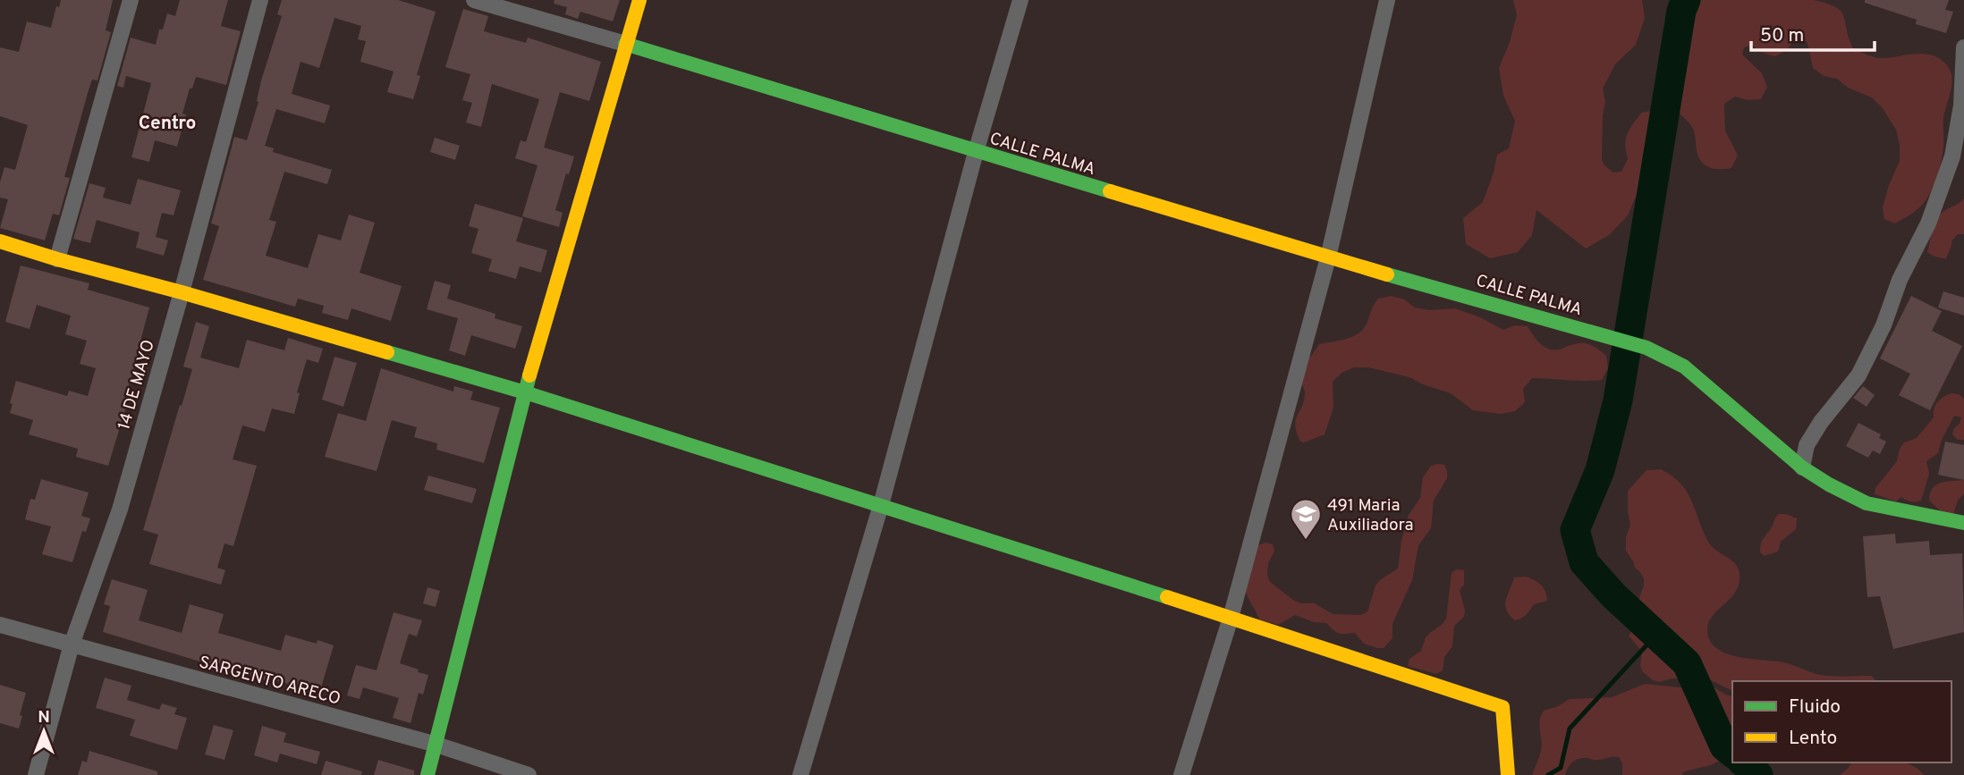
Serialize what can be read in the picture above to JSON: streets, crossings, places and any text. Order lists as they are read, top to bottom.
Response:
{
  "streets": {
    "street": ["CALLE PALMA", "14 DE MAYO", "SARGENTO ARECO"]
  },
  "crossings": [
    ["14 DE MAYO", "SARGENTO ARECO"]
  ],
  "districts": ["Centro"],
  "places": {
    "school or university": ["491 Maria Auxiliadora"]
  },
  "legend": ["Fluido", "Lento"],
  "scale_bar": "50 m",
  "north": "top"
}
